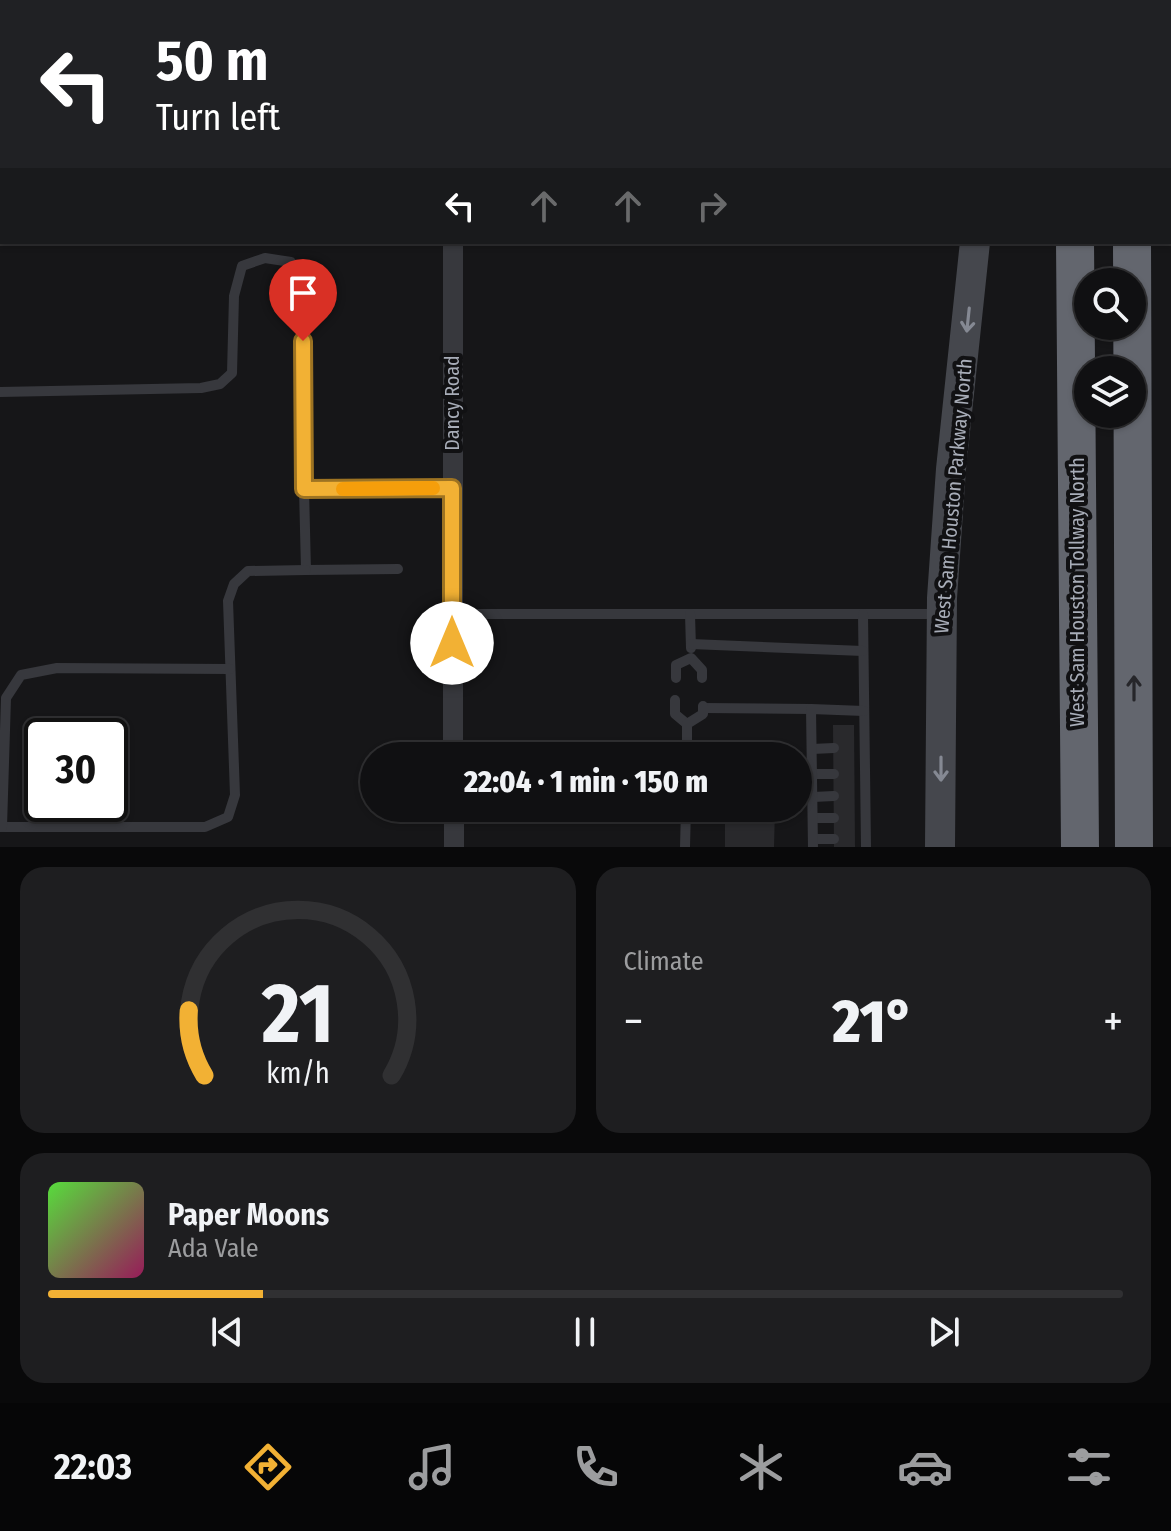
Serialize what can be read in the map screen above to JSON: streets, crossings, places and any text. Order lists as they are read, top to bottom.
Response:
{
  "streets": {
    "highway": ["West Sam Houston Tollway North"],
    "main road": ["West Sam Houston Parkway North"],
    "street": ["Dancy Road"]
  },
  "one_way": ["West Sam Houston Parkway North"],
  "page": {
    "turn": ["50 m", "Turn left"],
    "limit": "30",
    "trip": "22:04 · 1 min · 150 m",
    "tile": "Climate",
    "heat": ["−", "21°", "+"],
    "song": ["Paper Moons", "Ada Vale"],
    "tabs": "22:03",
    "gauge": ["21", "km/h"]
  }
}
